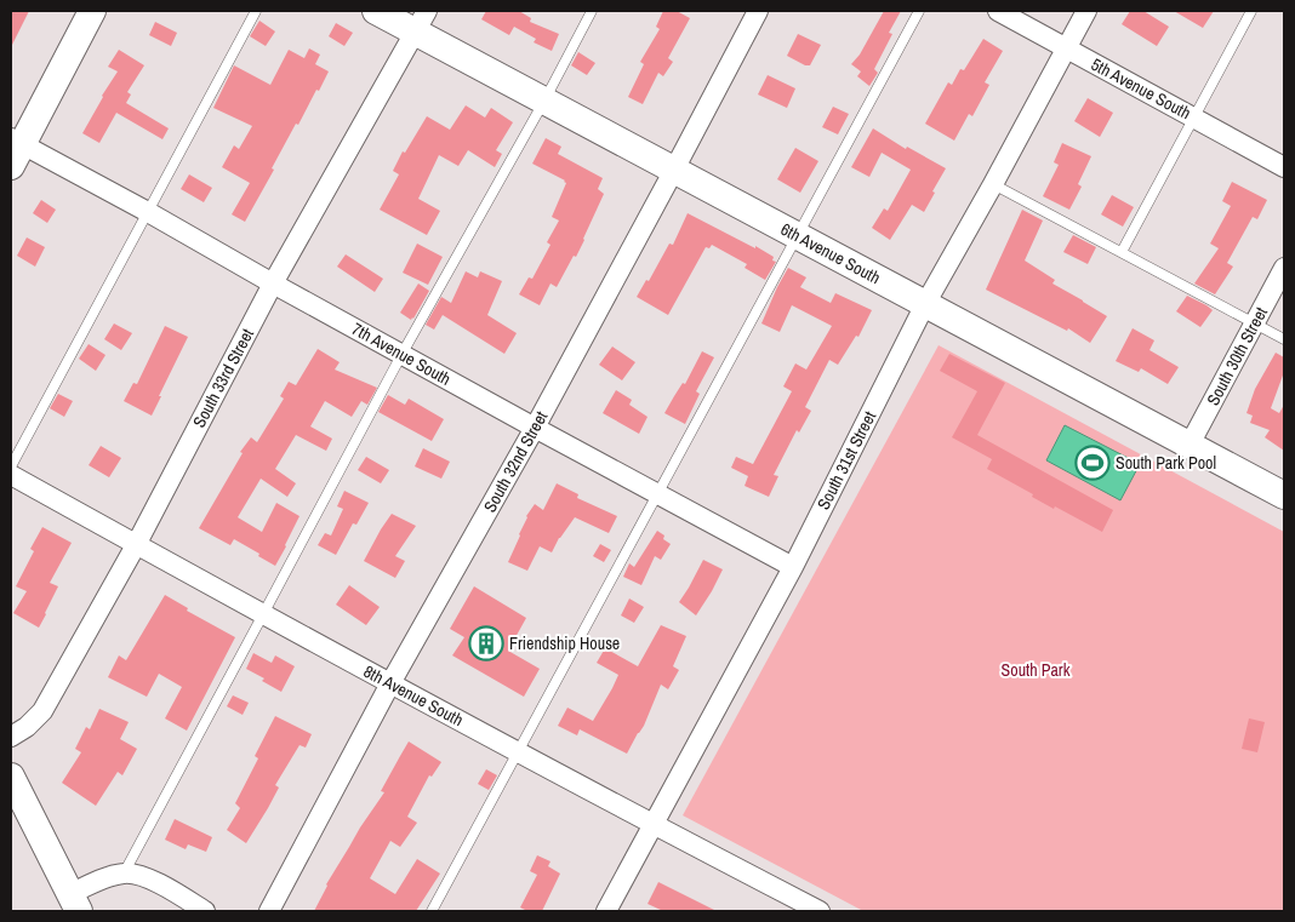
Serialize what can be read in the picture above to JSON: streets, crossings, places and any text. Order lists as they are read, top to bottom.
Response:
{
  "streets": {
    "street": [
      "5th Avenue South",
      "6th Avenue South",
      "7th Avenue South",
      "South 30th Street",
      "South 33rd Street",
      "South 31st Street",
      "South 32nd Street",
      "8th Avenue South"
    ]
  },
  "crossings": [
    ["5th Avenue South", "South 31st Street"],
    ["6th Avenue South", "South 30th Street"],
    ["6th Avenue South", "South 33rd Street"],
    ["6th Avenue South", "South 31st Street"],
    ["6th Avenue South", "South 32nd Street"],
    ["7th Avenue South", "South 33rd Street"],
    ["7th Avenue South", "South 31st Street"],
    ["7th Avenue South", "South 32nd Street"],
    ["South 33rd Street", "8th Avenue South"],
    ["South 31st Street", "8th Avenue South"],
    ["South 32nd Street", "8th Avenue South"]
  ],
  "parks": ["South Park"],
  "places": {
    "sports": ["South Park Pool"],
    "building": ["Friendship House"]
  }
}
